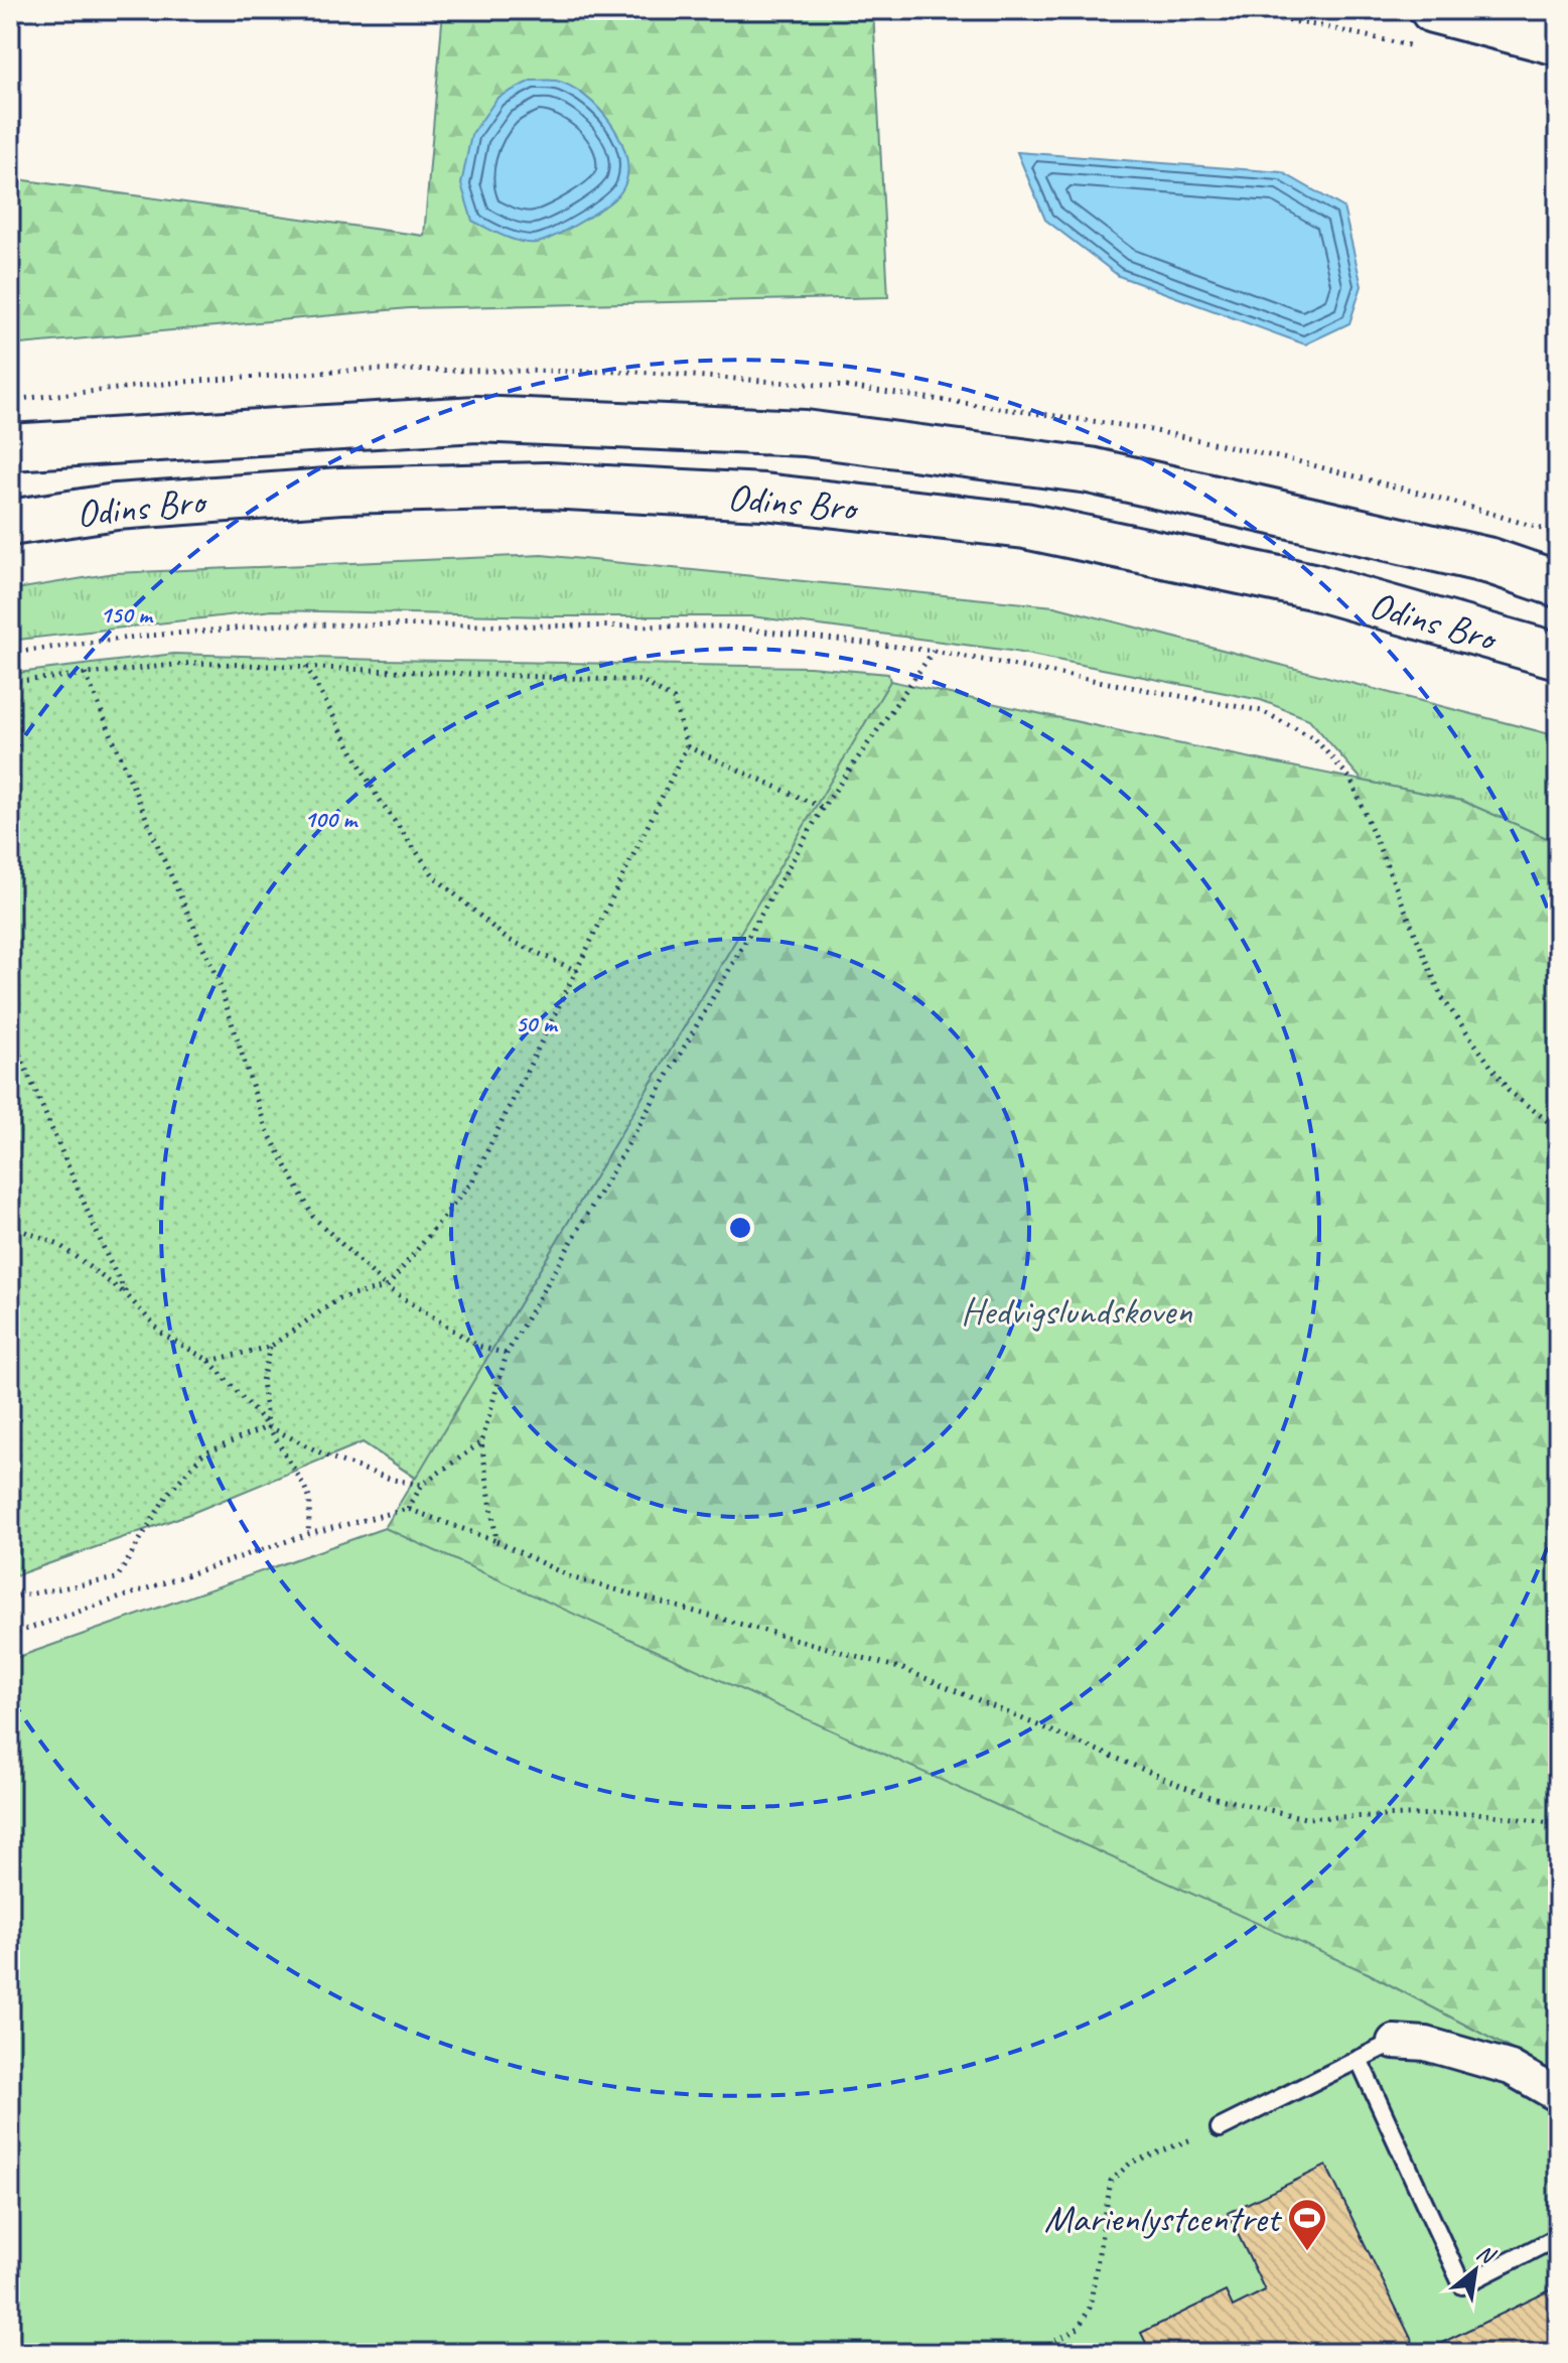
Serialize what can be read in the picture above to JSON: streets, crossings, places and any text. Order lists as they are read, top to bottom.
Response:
{
  "streets": {
    "main road": ["Odins Bro"]
  },
  "parks": ["Hedvigslundskoven"],
  "places": {
    "sports": ["Marienlystcentret"]
  },
  "north": "top right",
  "rings": ["150 m", "100 m", "50 m"]
}
